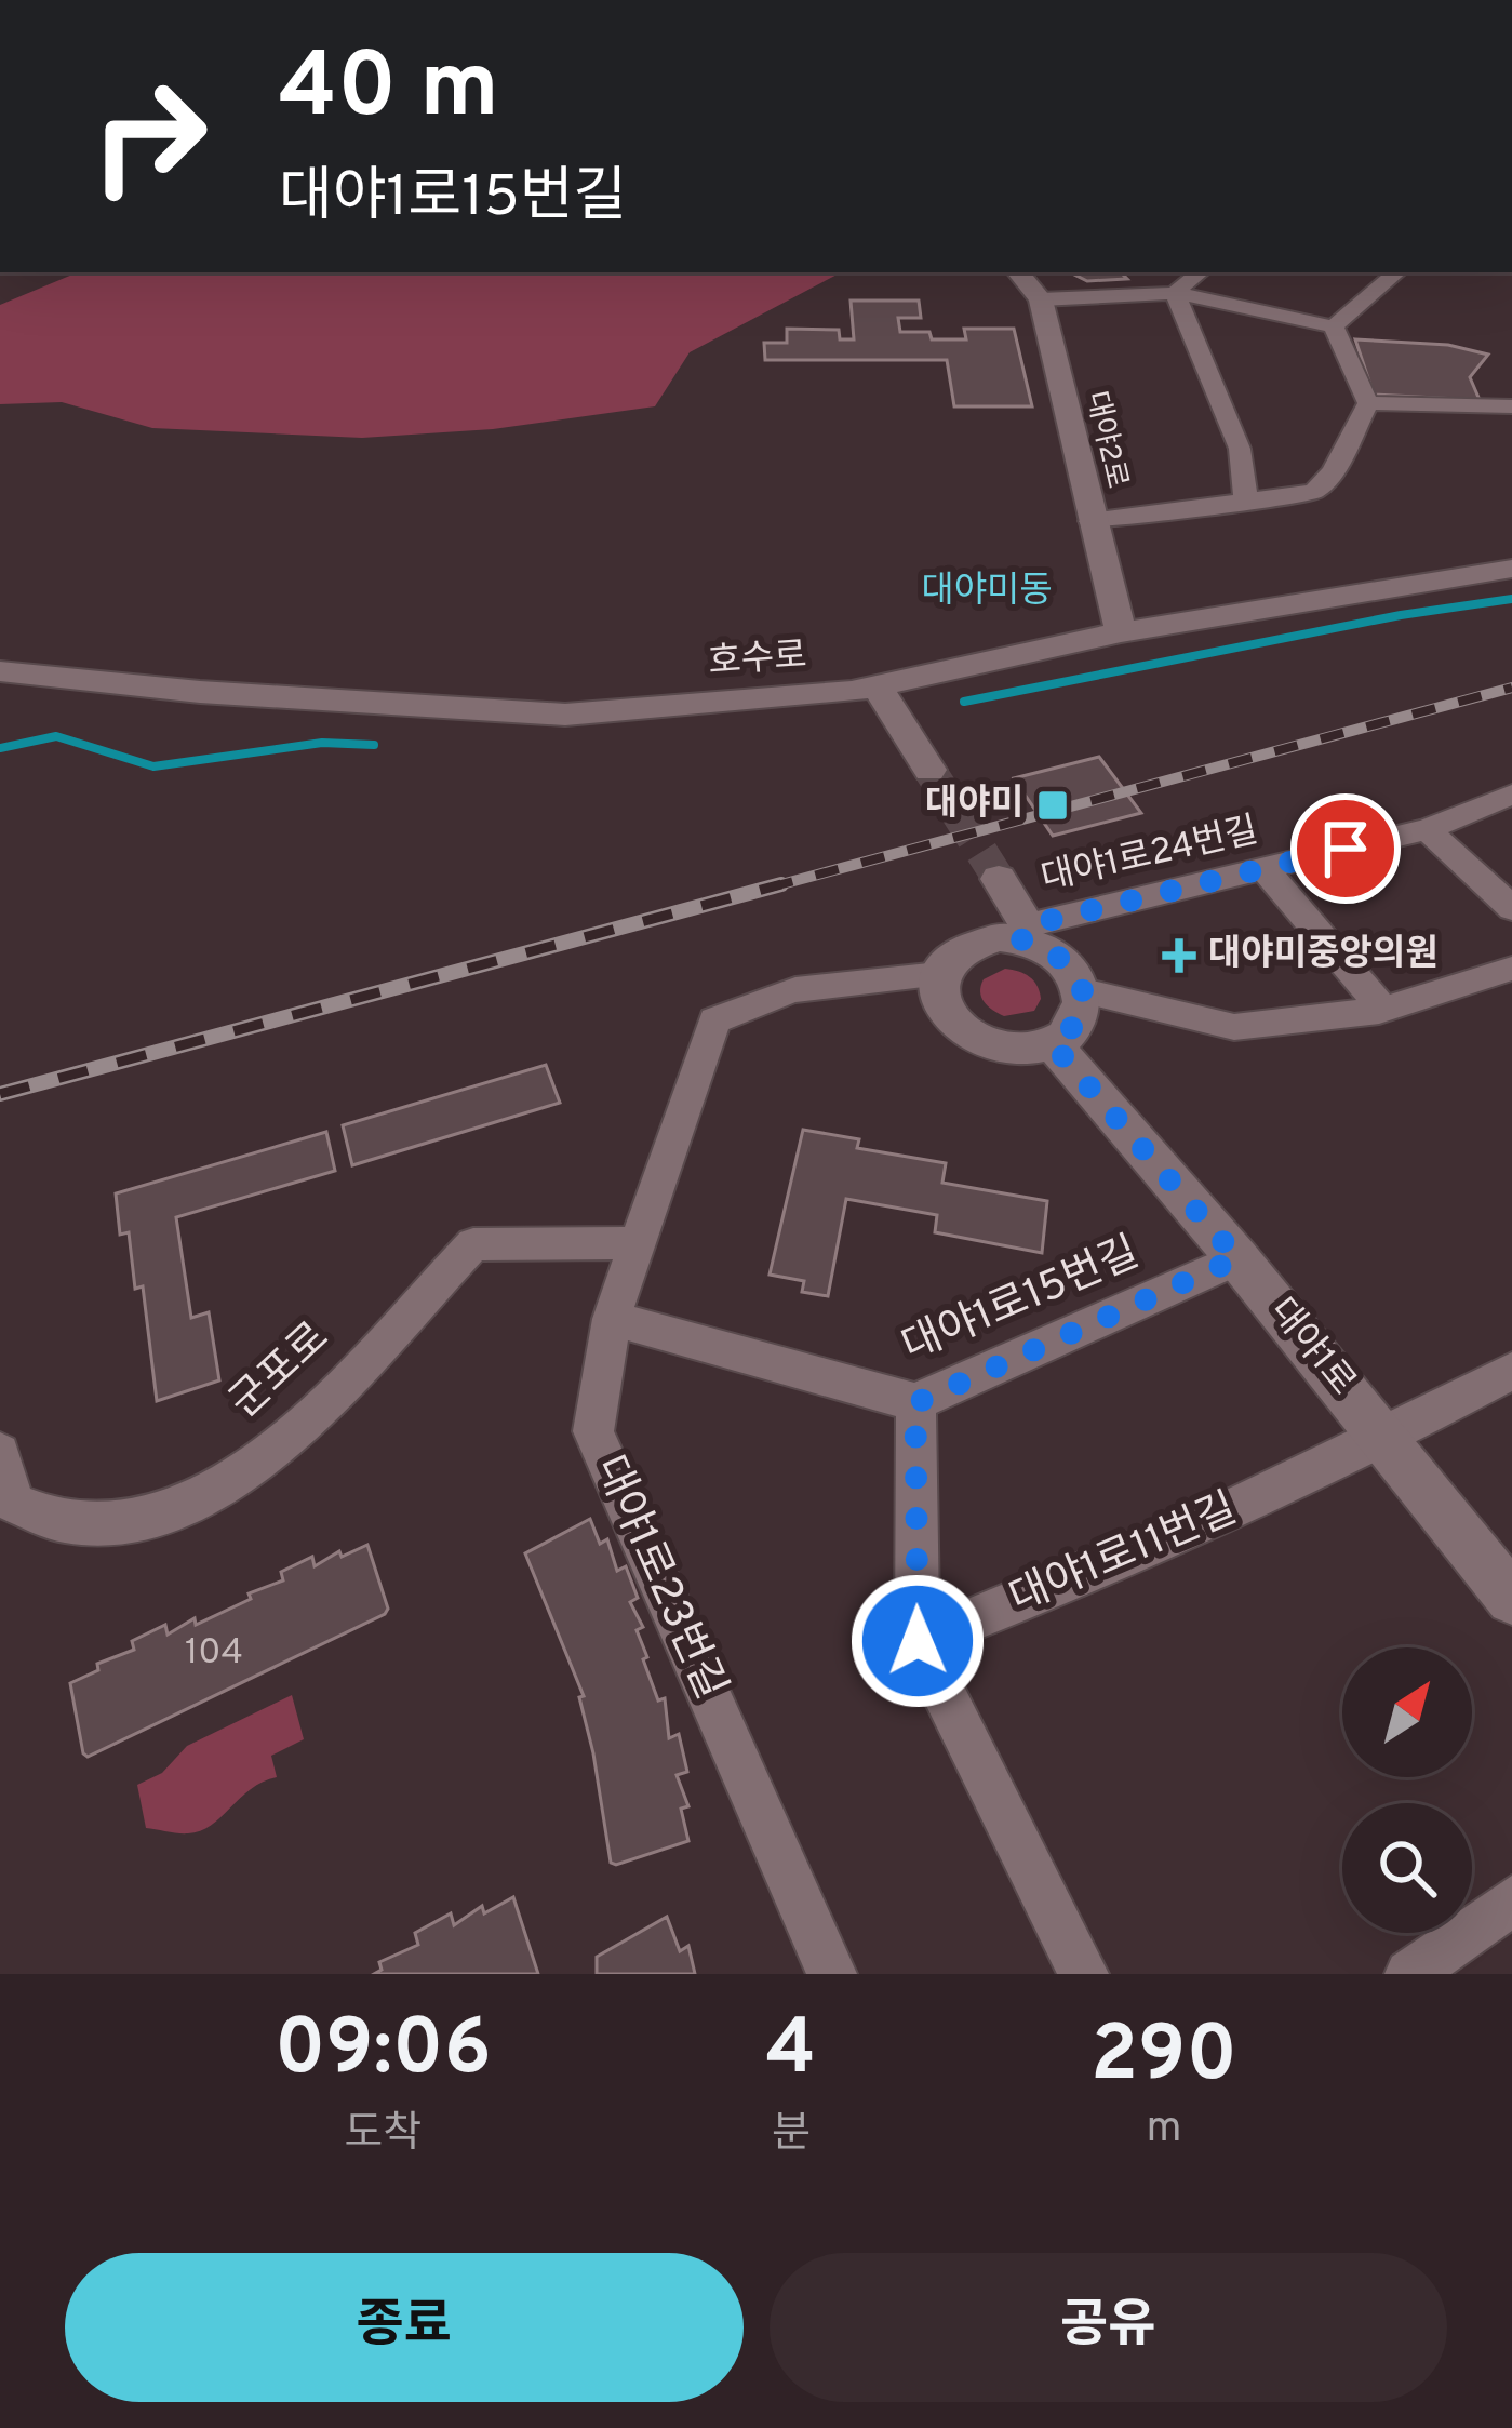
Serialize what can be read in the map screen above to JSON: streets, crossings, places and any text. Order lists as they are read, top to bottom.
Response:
{
  "streets": {
    "street": [
      "대야2로",
      "호수로",
      "대야1로24번길",
      "대야1로15번길",
      "대야1로",
      "군포로",
      "대야1로11번길",
      "대야1로23번길"
    ]
  },
  "crossings": [
    ["대야2로", "호수로"],
    ["대야1로24번길", "대야1로"],
    ["대야1로24번길", "대야1로23번길"],
    ["대야1로15번길", "대야1로"],
    ["대야1로15번길", "대야1로23번길"],
    ["대야1로", "대야1로11번길"],
    ["대야1로", "대야1로23번길"],
    ["군포로", "대야1로23번길"]
  ],
  "districts": ["대야미동"],
  "places": {
    "transit": ["대야미"],
    "health": ["대야미중앙의원"]
  },
  "house_numbers": ["104"],
  "north": "top right",
  "page": {
    "turn": ["40 m", "대야1로15번길"],
    "eta": [
      "09:06",
      "도착",
      "4",
      "분",
      "290",
      "m"
    ],
    "buttons": ["종료", "공유"]
  }
}
